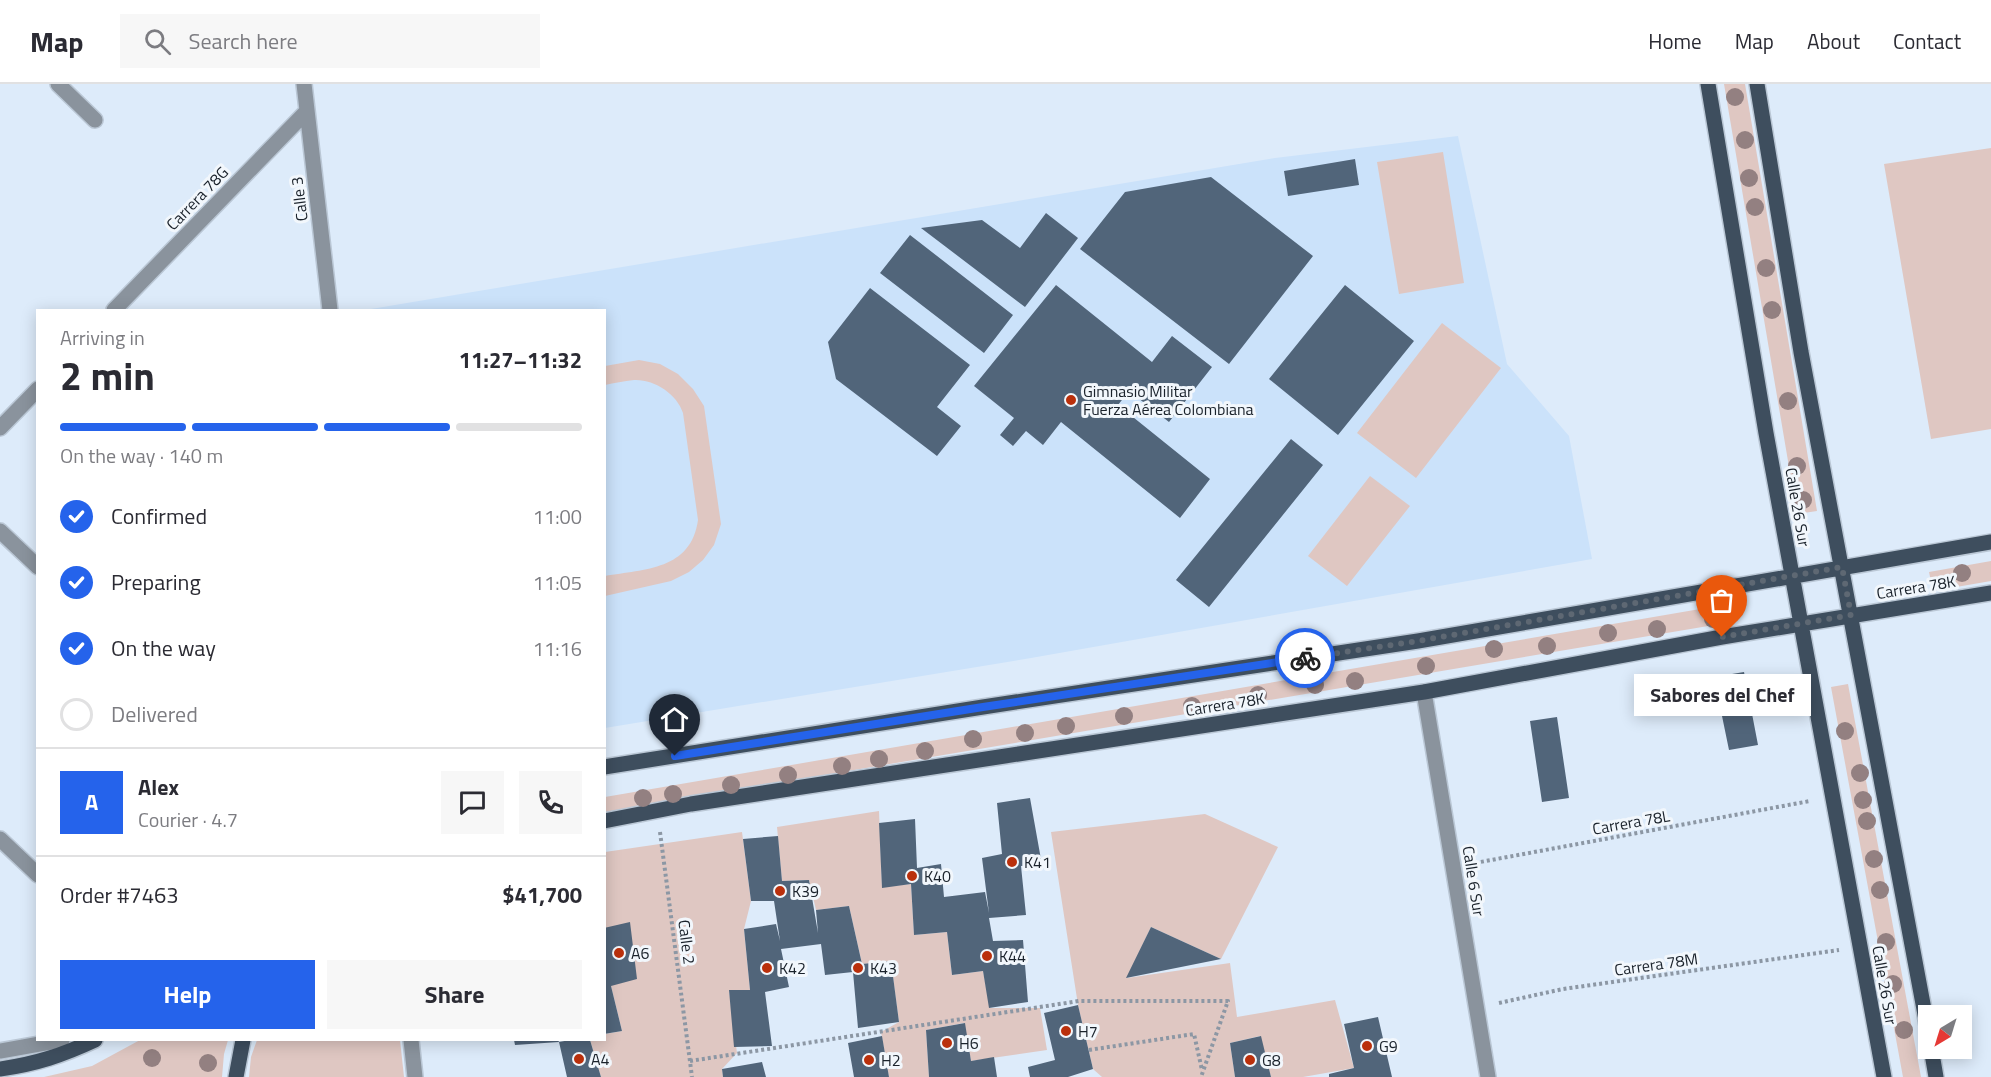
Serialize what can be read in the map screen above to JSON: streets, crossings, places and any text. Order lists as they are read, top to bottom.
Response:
{
  "streets": {
    "main road": ["Calle 26 Sur", "Carrera 78K"],
    "street": ["Carrera 78G", "Calle 3", "Calle 6 Sur"],
    "path": ["Carrera 78L", "Calle 2", "Carrera 78M"]
  },
  "crossings": [
    ["Carrera 78G", "Calle 3"],
    ["Calle 26 Sur", "Carrera 78K"],
    ["Carrera 78K", "Calle 6 Sur"],
    ["Carrera 78K", "Calle 2"],
    ["Carrera 78L", "Calle 6 Sur"],
    ["Calle 6 Sur", "Carrera 78M"]
  ],
  "places": [
    "Gimnasio Militar Fuerza Aérea Colombiana",
    "Sabores del Chef",
    "K41",
    "K40",
    "K39",
    "A6",
    "K44",
    "K42",
    "K43",
    "H7",
    "H6",
    "G9",
    "A4",
    "H2",
    "G8"
  ],
  "north": "bottom left",
  "page": {
    "header": "Map",
    "search": "Search here",
    "nav": [
      "Home",
      "Map",
      "About",
      "Contact"
    ],
    "heading": ["2 min", "Arriving in", "11:27–11:32"],
    "panel": [
      "Alex",
      "Courier · 4.7",
      "Order #7463",
      "$41,700"
    ],
    "bar": "On the way · 140 m",
    "list": [
      ["Confirmed", "11:00"],
      ["Preparing", "11:05"],
      ["On the way", "11:16"],
      "Delivered"
    ],
    "bubble": "Sabores del Chef",
    "round": "A",
    "buttons": ["Help", "Share"]
  }
}
